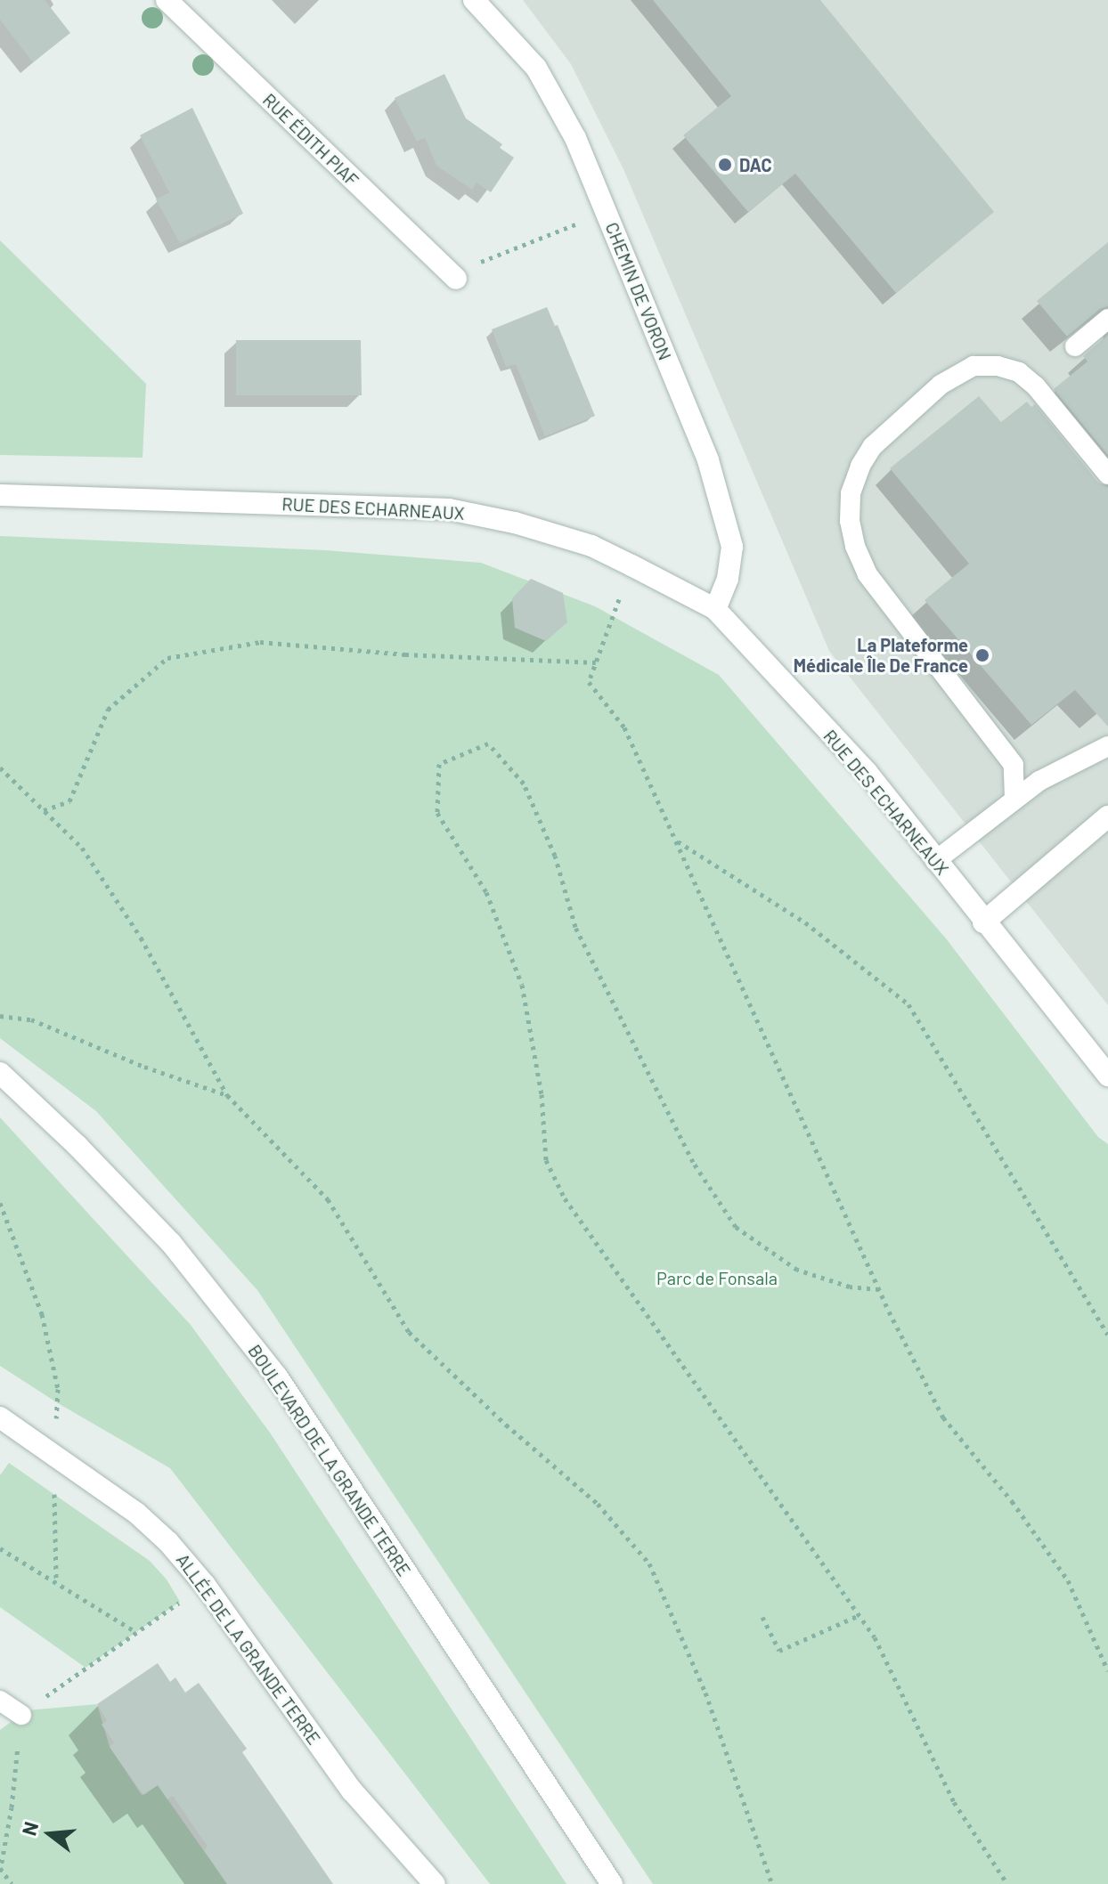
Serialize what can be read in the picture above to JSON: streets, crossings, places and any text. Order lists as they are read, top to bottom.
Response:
{
  "streets": {
    "street": [
      "RUE ÉDITH PIAF",
      "CHEMIN DE VORON",
      "RUE DES ECHARNEAUX",
      "BOULEVARD DE LA GRANDE TERRE",
      "ALLÉE DE LA GRANDE TERRE"
    ]
  },
  "crossings": [
    ["CHEMIN DE VORON", "RUE DES ECHARNEAUX"]
  ],
  "parks": ["Parc de Fonsala"],
  "places": ["DAC", "La Plateforme Médicale Île De France"],
  "north": "left"
}
